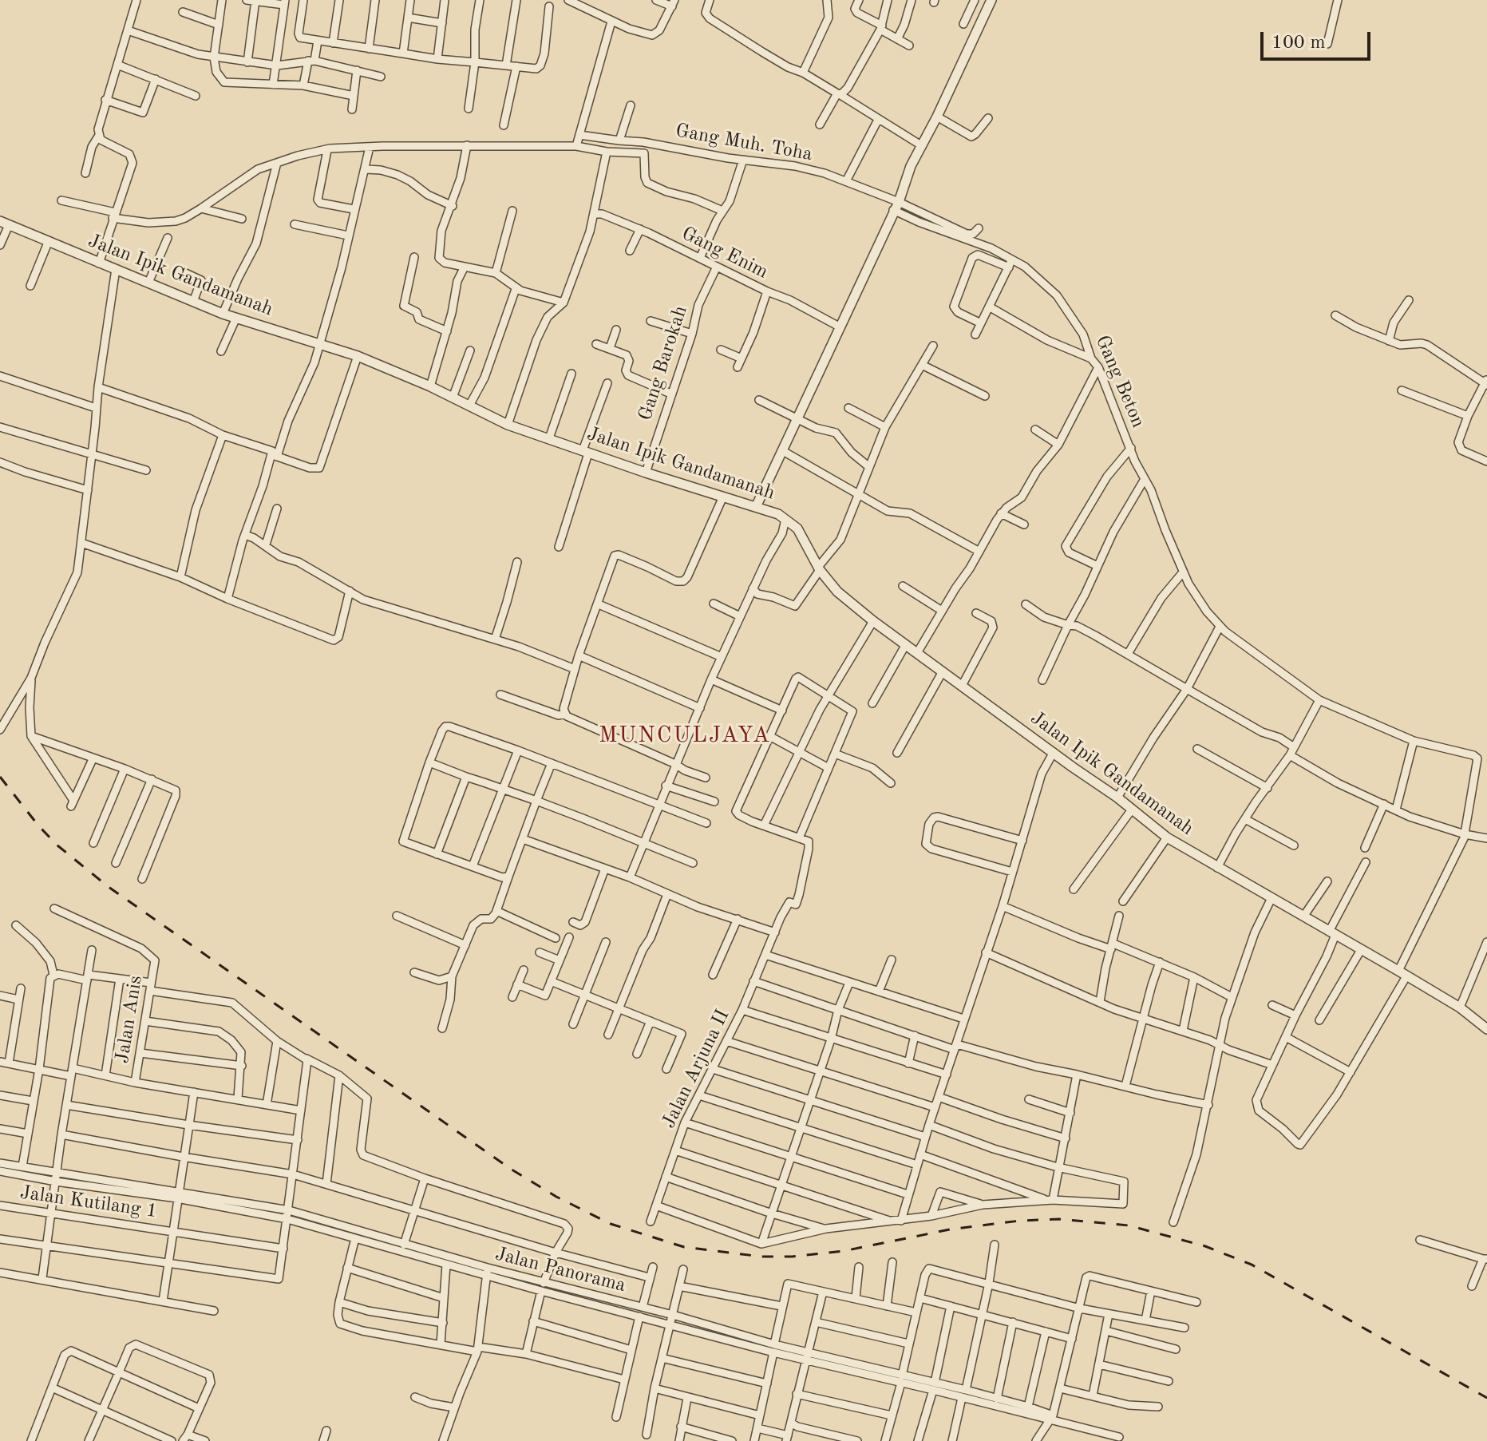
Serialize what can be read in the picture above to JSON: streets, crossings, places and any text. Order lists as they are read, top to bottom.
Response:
{
  "streets": {
    "street": [
      "Gang Muh. Toha",
      "Gang Enim",
      "Jalan Ipik Gandamanah",
      "Gang Barokah",
      "Gang Beton",
      "Jalan Anis",
      "Jalan Arjuna II",
      "Jalan Kutilang 1",
      "Jalan Panorama"
    ]
  },
  "crossings": [
    ["Gang Muh. Toha", "Gang Beton"],
    ["Gang Enim", "Gang Barokah"],
    ["Jalan Ipik Gandamanah", "Gang Barokah"]
  ],
  "districts": ["MUNCULJAYA"],
  "scale_bar": "100 m"
}
